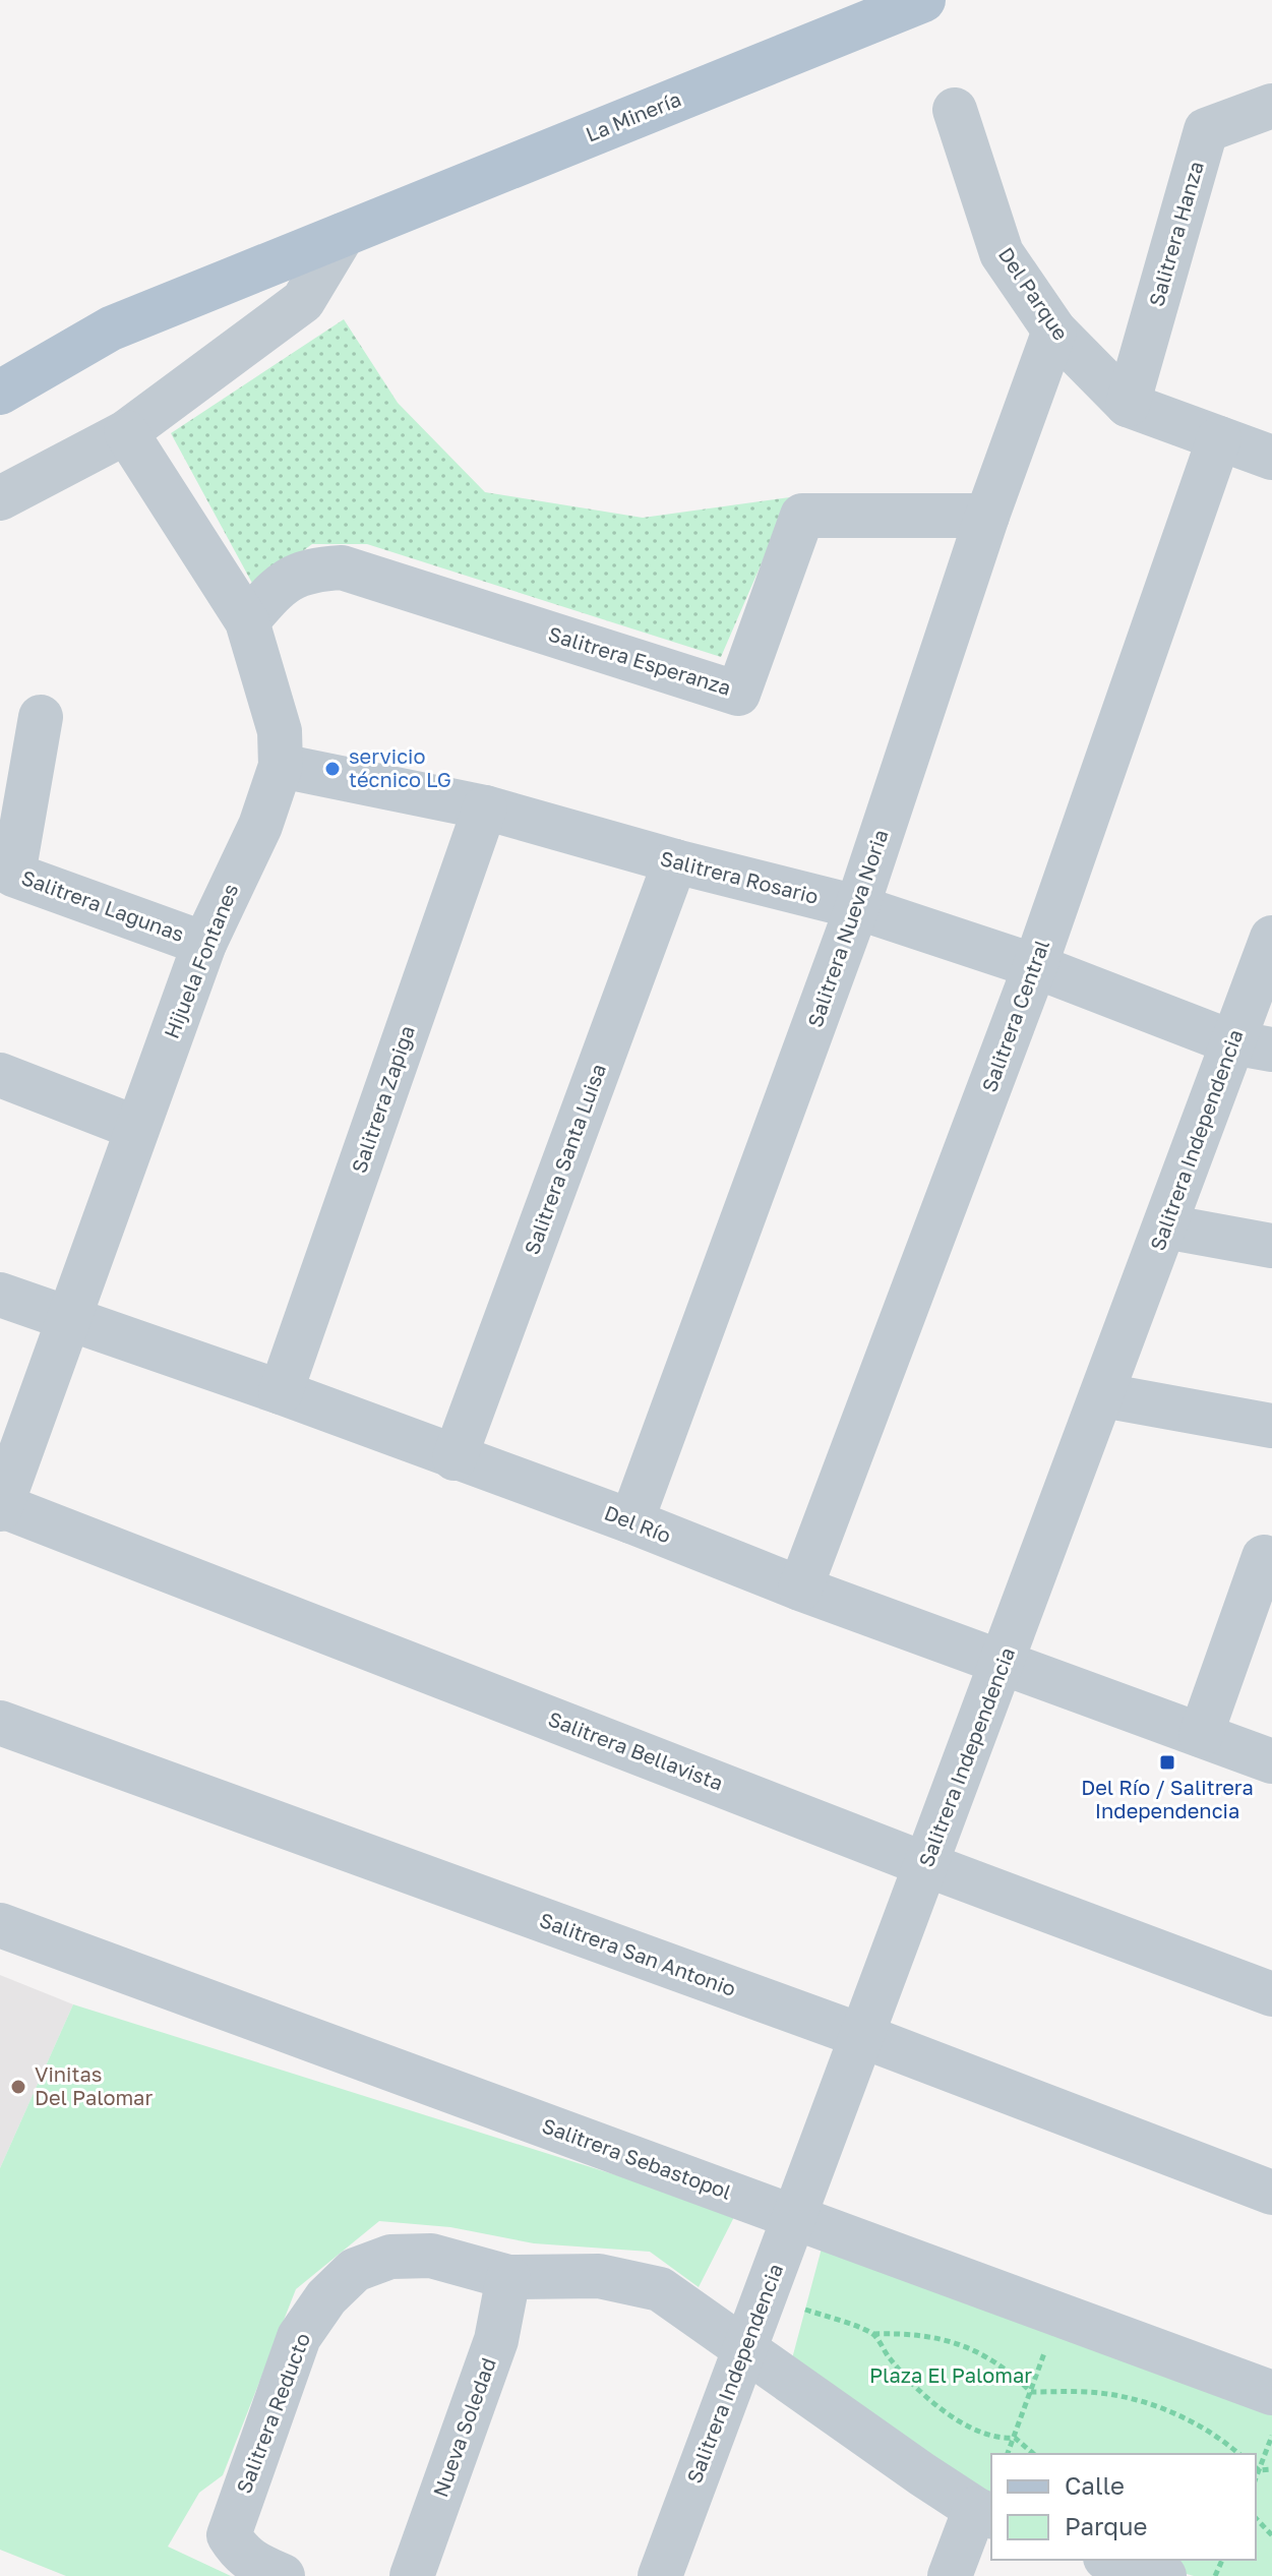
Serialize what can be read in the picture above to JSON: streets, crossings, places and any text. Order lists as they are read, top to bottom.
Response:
{
  "streets": {
    "main road": ["La Minería"],
    "street": [
      "Salitrera Hanza",
      "Del Parque",
      "Salitrera Esperanza",
      "Salitrera Rosario",
      "Salitrera Lagunas",
      "Salitrera Nueva Noria",
      "Hijuela Fontanes",
      "Salitrera Central",
      "Salitrera Zapiga",
      "Salitrera Independencia",
      "Salitrera Santa Luisa",
      "Del Río",
      "Salitrera Bellavista",
      "Salitrera San Antonio",
      "Salitrera Sebastopol",
      "Salitrera Reducto",
      "Nueva Soledad"
    ]
  },
  "crossings": [
    ["Salitrera Hanza", "Del Parque"],
    ["Del Parque", "Salitrera Nueva Noria"],
    ["Del Parque", "Salitrera Central"],
    ["Salitrera Esperanza", "Salitrera Nueva Noria"],
    ["Salitrera Esperanza", "Hijuela Fontanes"],
    ["Salitrera Rosario", "Salitrera Nueva Noria"],
    ["Salitrera Rosario", "Hijuela Fontanes"],
    ["Salitrera Rosario", "Salitrera Central"],
    ["Salitrera Rosario", "Salitrera Zapiga"],
    ["Salitrera Rosario", "Salitrera Independencia"],
    ["Salitrera Rosario", "Salitrera Santa Luisa"],
    ["Salitrera Lagunas", "Hijuela Fontanes"],
    ["Salitrera Nueva Noria", "Del Río"],
    ["Hijuela Fontanes", "Del Río"],
    ["Hijuela Fontanes", "Salitrera Bellavista"],
    ["Salitrera Central", "Del Río"],
    ["Salitrera Zapiga", "Del Río"],
    ["Salitrera Independencia", "Del Río"],
    ["Salitrera Independencia", "Salitrera Bellavista"],
    ["Salitrera Independencia", "Salitrera San Antonio"],
    ["Salitrera Independencia", "Salitrera Sebastopol"],
    ["Salitrera Independencia", "Salitrera Reducto"],
    ["Salitrera Santa Luisa", "Del Río"],
    ["Salitrera Reducto", "Nueva Soledad"]
  ],
  "parks": ["Plaza El Palomar"],
  "places": {
    "other": ["servicio técnico LG", "Vinitas Del Palomar"],
    "transit": ["Del Río / Salitrera Independencia"]
  },
  "legend": ["Calle", "Parque"]
}
